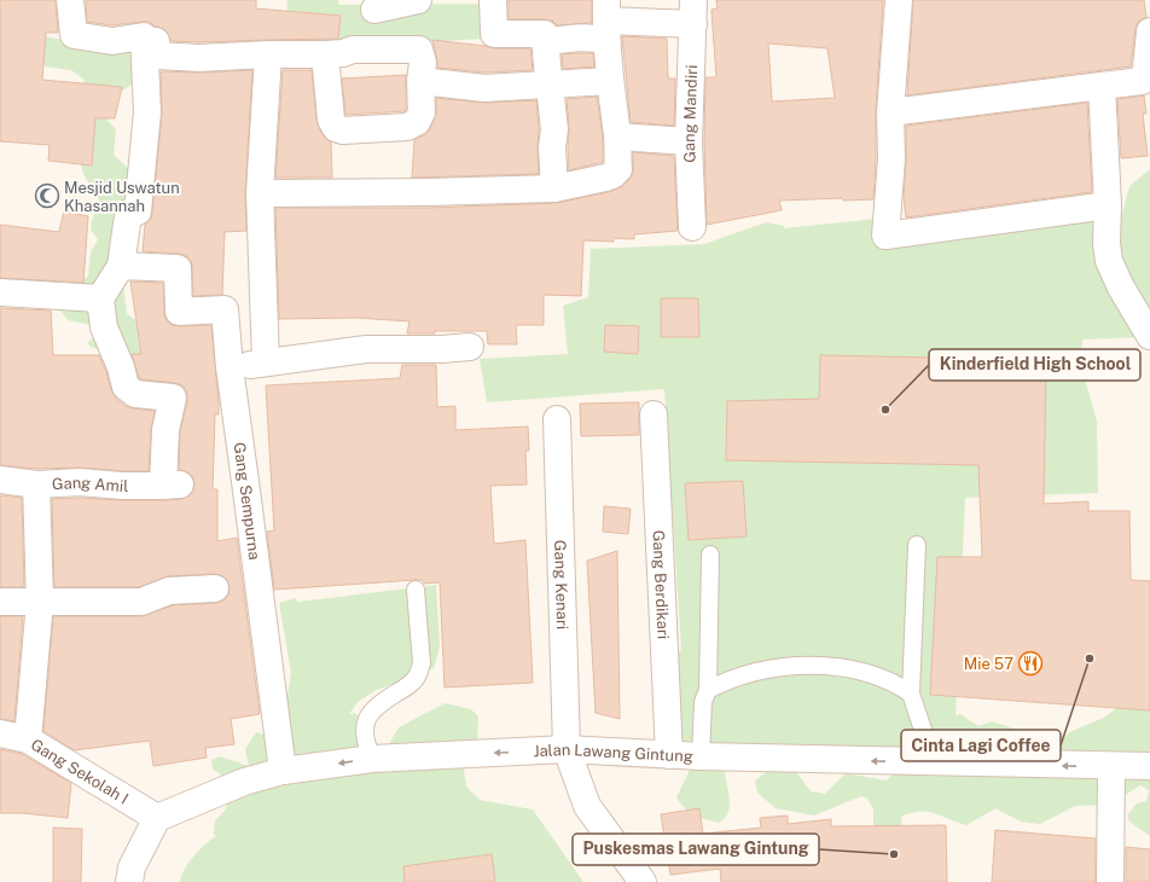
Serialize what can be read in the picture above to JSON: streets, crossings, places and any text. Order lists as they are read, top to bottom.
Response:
{
  "streets": {
    "street": [
      "Gang Mandiri",
      "Gang Amil",
      "Gang Sempurna",
      "Gang Kenari",
      "Gang Berdikari",
      "Jalan Lawang Gintung",
      "Gang Sekolah I"
    ]
  },
  "crossings": [
    ["Gang Sempurna", "Jalan Lawang Gintung"],
    ["Gang Kenari", "Jalan Lawang Gintung"],
    ["Gang Berdikari", "Jalan Lawang Gintung"],
    ["Jalan Lawang Gintung", "Gang Sekolah I"]
  ],
  "one_way": ["Jalan Lawang Gintung"],
  "places": {
    "mosque": ["Mesjid Uswatun Khasannah"],
    "other": ["Kinderfield High School", "Cinta Lagi Coffee", "Puskesmas Lawang Gintung"],
    "restaurant": ["Mie 57"]
  }
}
